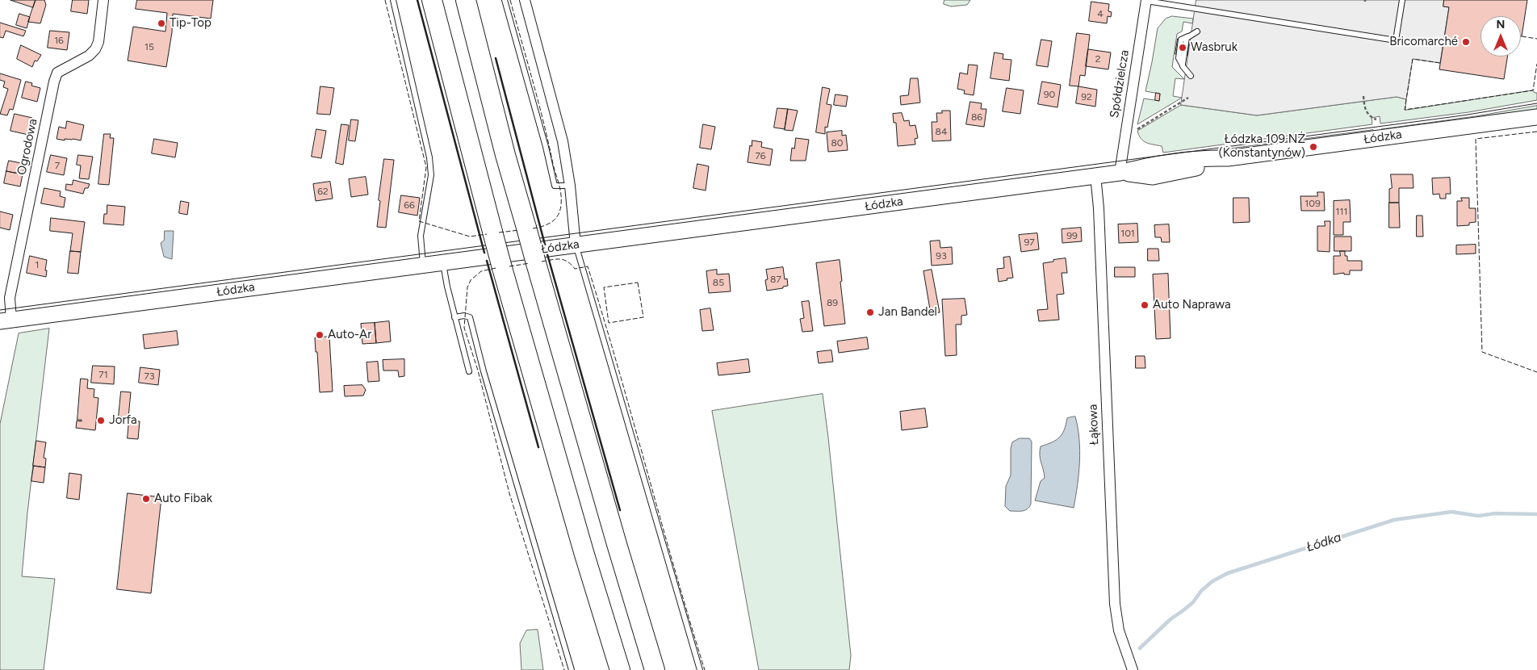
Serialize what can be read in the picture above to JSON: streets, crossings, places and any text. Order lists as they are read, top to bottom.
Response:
{
  "streets": {
    "main road": ["Łódzka"],
    "street": ["Spółdzielcza", "Ogrodowa", "Łąkowa"]
  },
  "crossings": [
    ["Spółdzielcza", "Łódzka"],
    ["Łódzka", "Ogrodowa"],
    ["Łódzka", "Łąkowa"]
  ],
  "water": ["Łódka"],
  "places": [
    "Tip-Top",
    "Bricomarché",
    "Wasbruk",
    "Łódzka 109 NŻ (Konstantynów)",
    "Auto Naprawa",
    "Jan Bandel",
    "Auto-Ar",
    "Jorfa",
    "Auto Fibak"
  ],
  "house_numbers": [
    "4",
    "16",
    "15",
    "2",
    "90",
    "92",
    "86",
    "84",
    "80",
    "76",
    "7",
    "62",
    "109",
    "66",
    "111",
    "101",
    "99",
    "97",
    "93",
    "1",
    "87",
    "85",
    "89",
    "71",
    "73"
  ],
  "north": "top"
}
